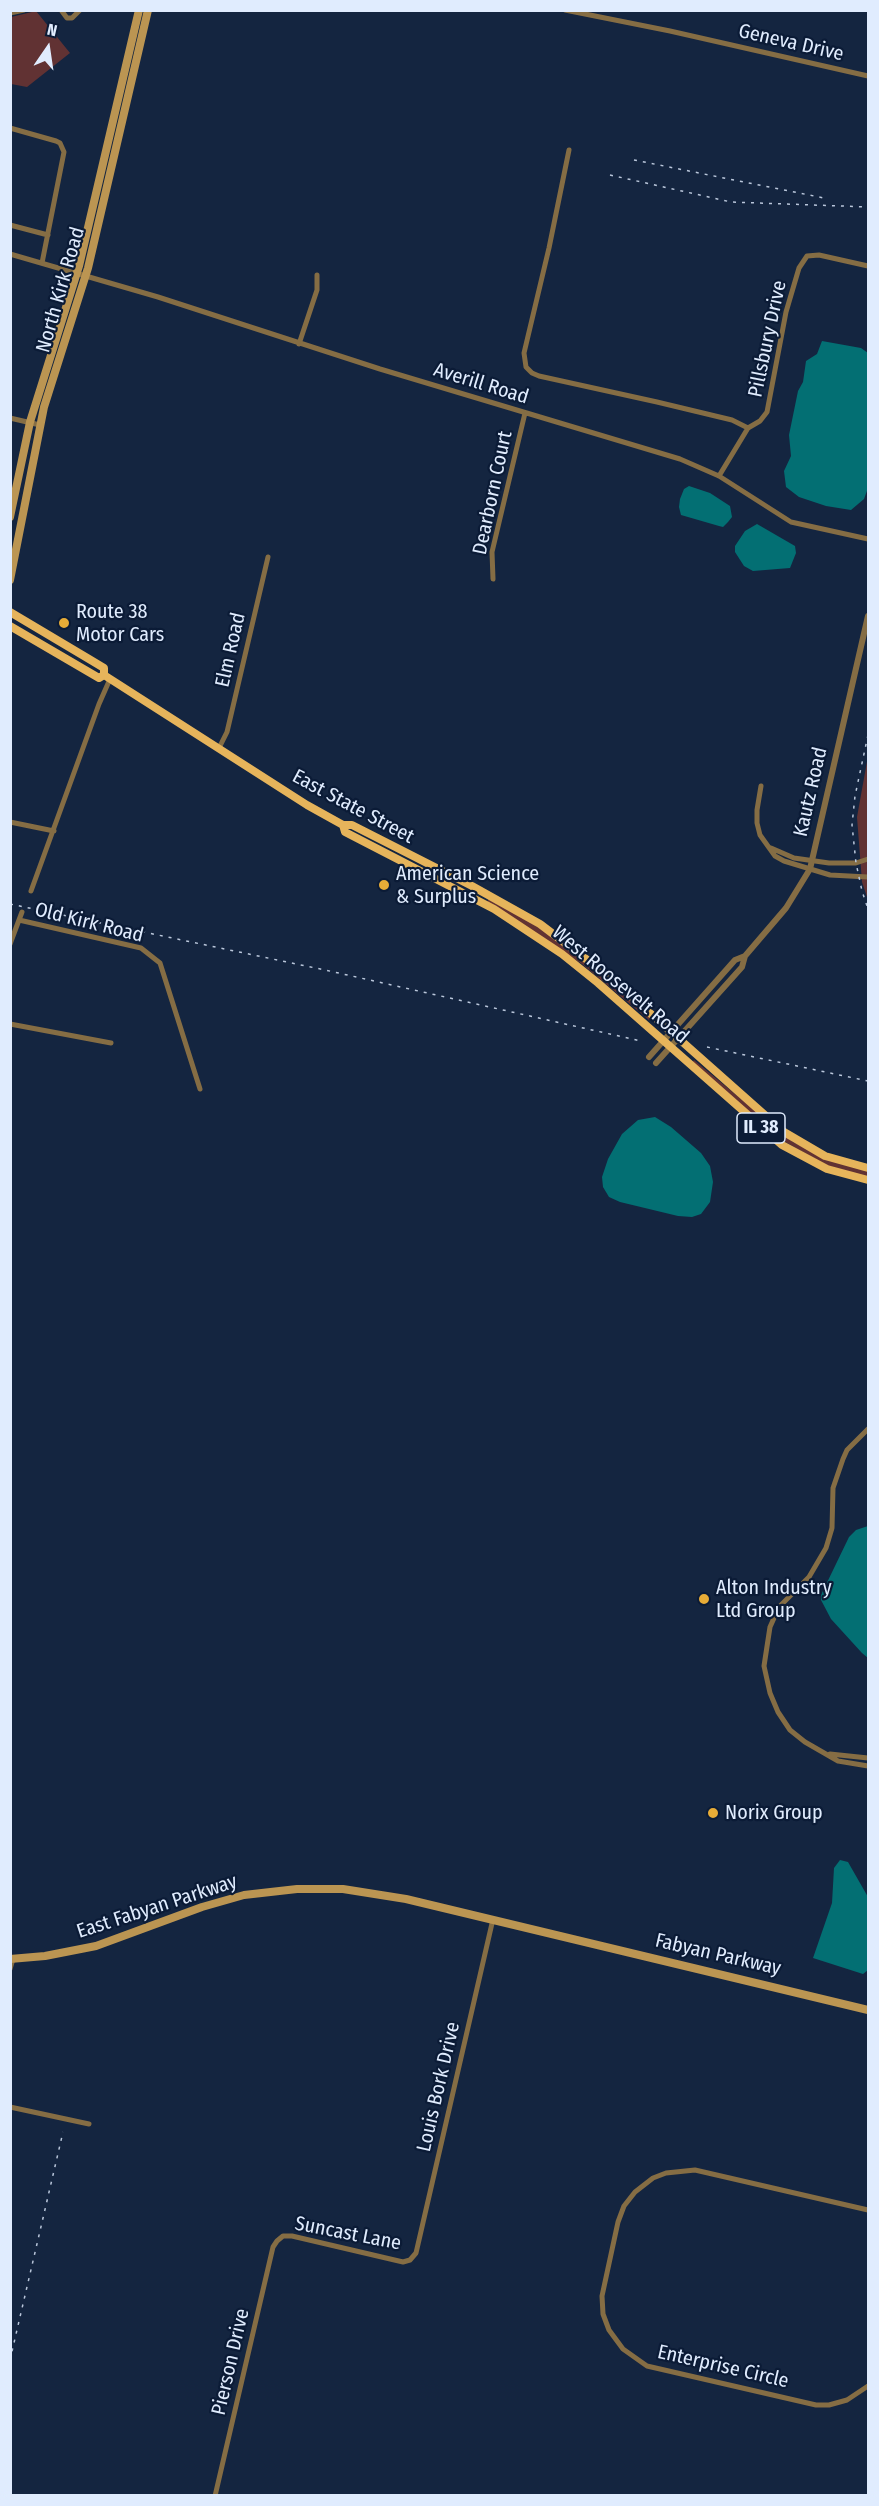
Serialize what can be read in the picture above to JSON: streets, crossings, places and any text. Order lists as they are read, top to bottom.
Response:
{
  "streets": {
    "main road": [
      "North Kirk Road",
      "East State Street",
      "West Roosevelt Road",
      "IL 38",
      "East Fabyan Parkway",
      "Fabyan Parkway"
    ],
    "street": [
      "Geneva Drive",
      "Pillsbury Drive",
      "Averill Road",
      "Dearborn Court",
      "Elm Road",
      "Kautz Road",
      "Old Kirk Road",
      "Louis Bork Drive",
      "Suncast Lane",
      "Pierson Drive",
      "Enterprise Circle"
    ]
  },
  "crossings": [
    ["North Kirk Road", "Averill Road"],
    ["Pillsbury Drive", "Averill Road"],
    ["Averill Road", "Dearborn Court"],
    ["Elm Road", "East State Street"],
    ["Kautz Road", "East State Street"],
    ["Kautz Road", "West Roosevelt Road"],
    ["East State Street", "West Roosevelt Road"],
    ["East Fabyan Parkway", "Fabyan Parkway"],
    ["East Fabyan Parkway", "Louis Bork Drive"],
    ["Louis Bork Drive", "Suncast Lane"],
    ["Suncast Lane", "Pierson Drive"]
  ],
  "places": [
    "Route 38 Motor Cars",
    "American Science & Surplus",
    "Alton Industry Ltd Group",
    "Norix Group"
  ],
  "north": "top"
}
